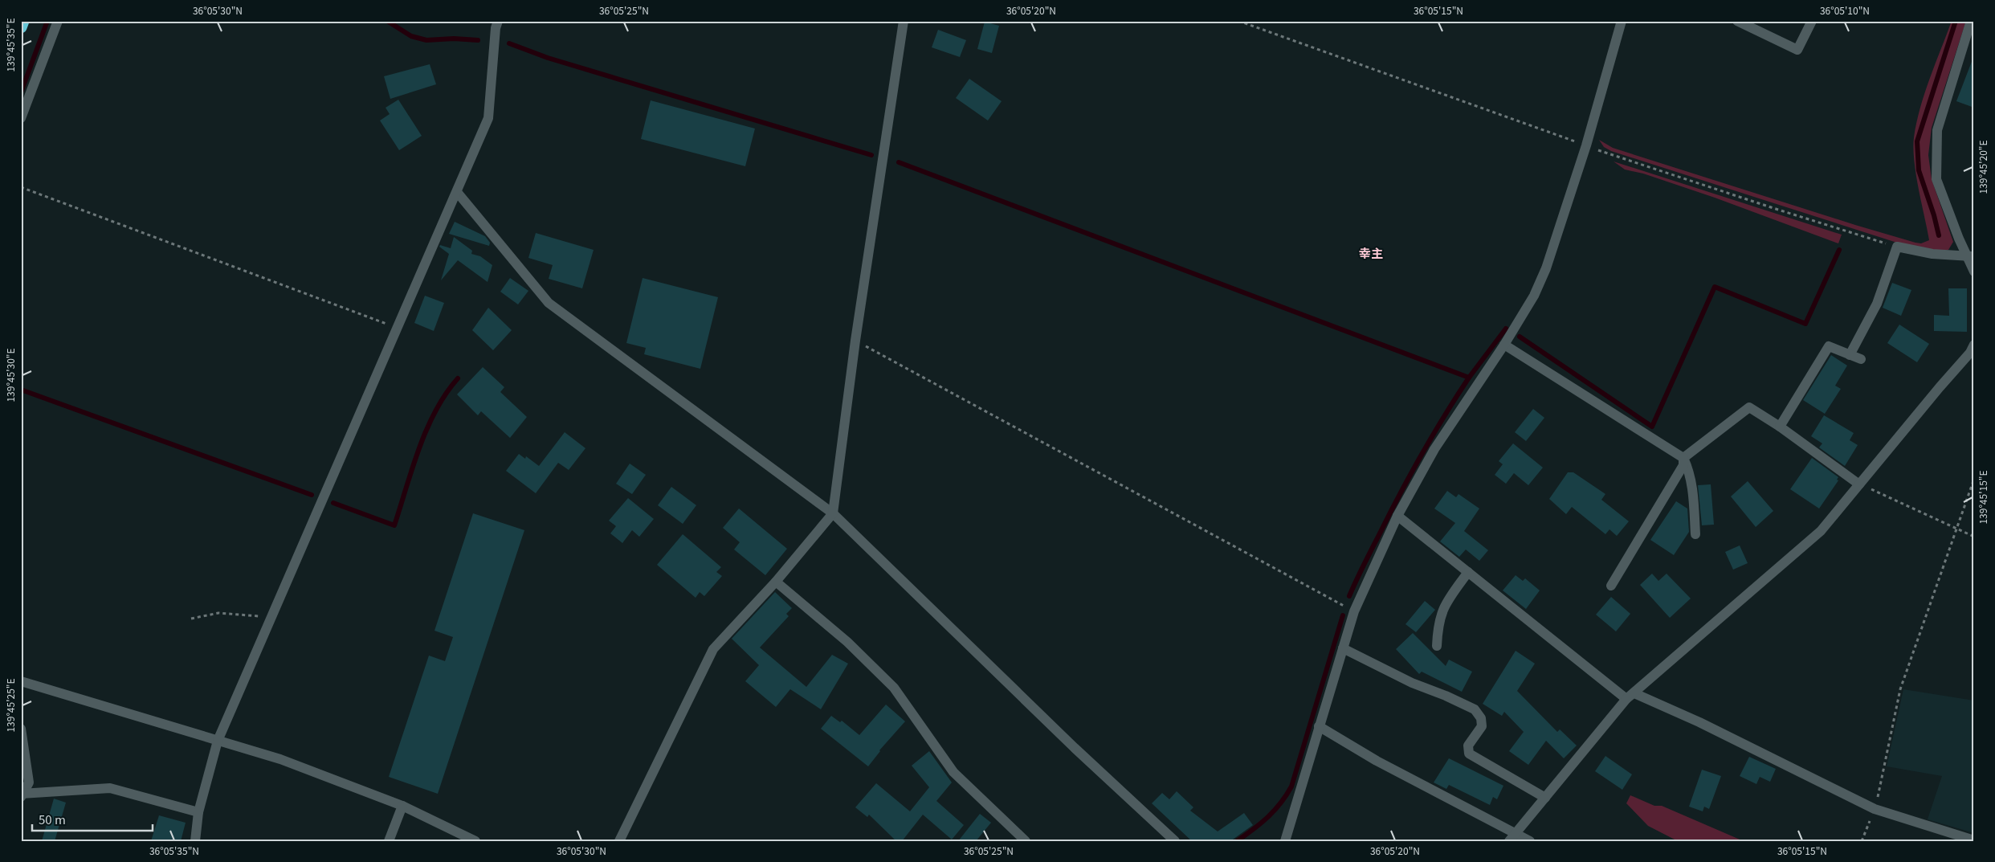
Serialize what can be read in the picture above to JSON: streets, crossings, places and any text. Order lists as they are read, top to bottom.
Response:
{
  "districts": ["幸主"],
  "scale_bar": "50 m",
  "coordinates": [
    "36°05'30\"N",
    "36°05'25\"N",
    "36°05'20\"N",
    "36°05'15\"N",
    "36°05'10\"N",
    "139°45'35\"E",
    "139°45'20\"E",
    "139°45'30\"E",
    "139°45'15\"E",
    "139°45'25\"E",
    "36°05'35\"N"
  ]
}
